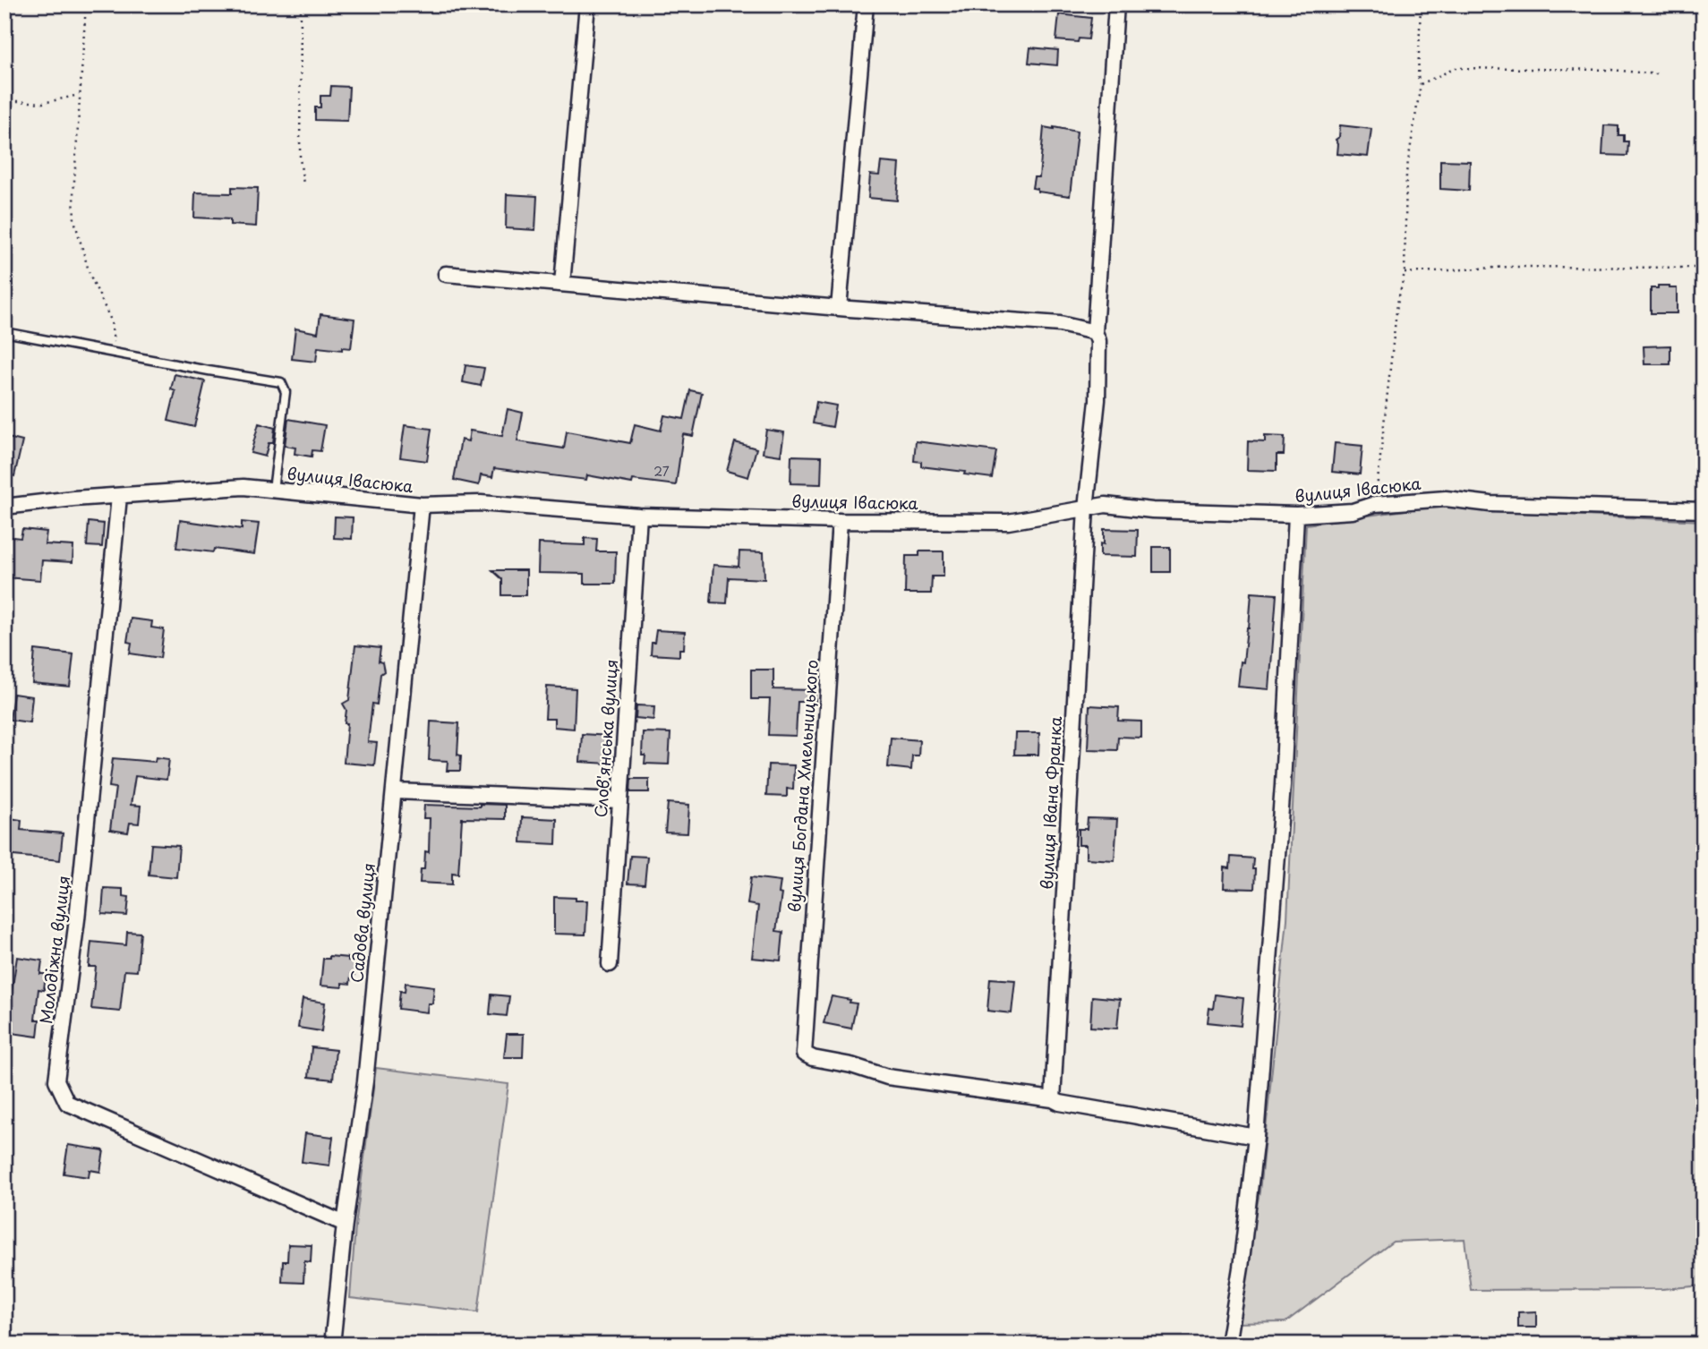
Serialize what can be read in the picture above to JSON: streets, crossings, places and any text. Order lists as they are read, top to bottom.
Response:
{
  "streets": {
    "street": [
      "вулиця Івасюка",
      "Слов'янська вулиця",
      "вулиця Богдана Хмельницького",
      "вулиця Івана Франка",
      "Садова вулиця",
      "Молодіжна вулиця"
    ]
  },
  "crossings": [
    ["вулиця Івасюка", "Слов'янська вулиця"],
    ["вулиця Івасюка", "вулиця Богдана Хмельницького"],
    ["вулиця Івасюка", "вулиця Івана Франка"],
    ["вулиця Івасюка", "Садова вулиця"],
    ["вулиця Івасюка", "Молодіжна вулиця"],
    ["вулиця Богдана Хмельницького", "вулиця Івана Франка"],
    ["Садова вулиця", "Молодіжна вулиця"]
  ],
  "house_numbers": ["27"]
}
